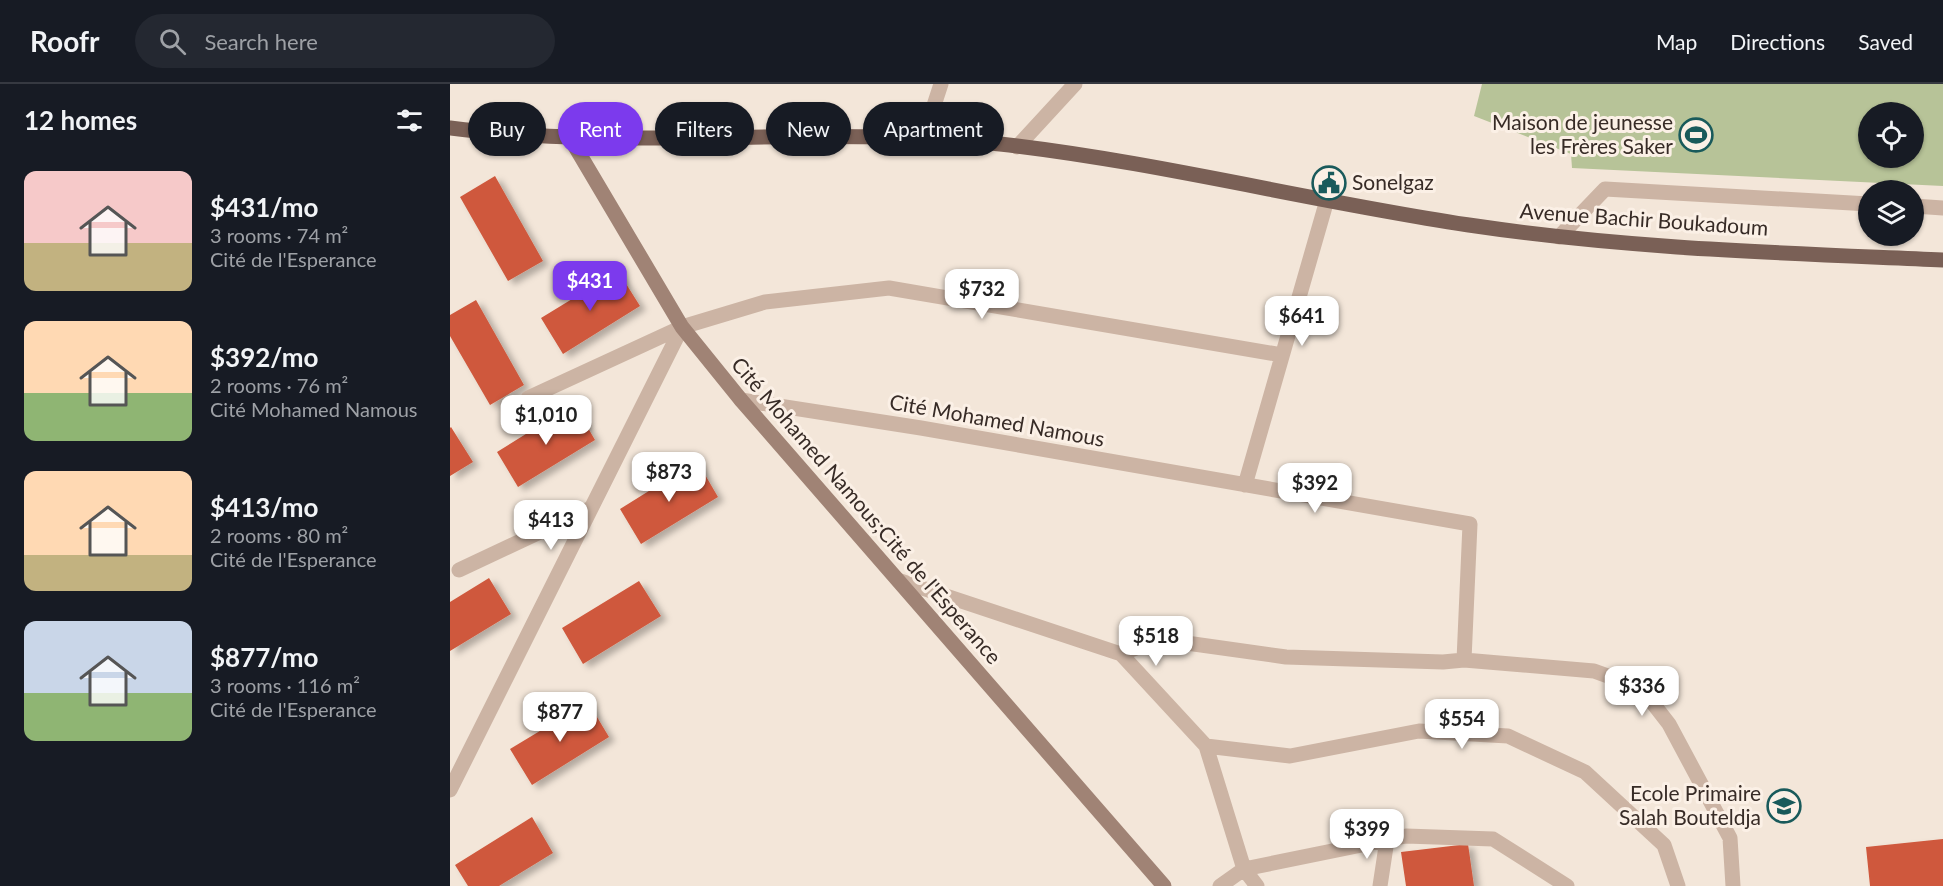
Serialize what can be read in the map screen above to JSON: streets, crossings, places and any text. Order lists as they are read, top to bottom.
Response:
{
  "streets": {
    "main road": ["Avenue Bachir Boukadoum"],
    "street": ["Cité Mohamed Namous", "Cité Mohamed Namous;Cité de l'Esperance"]
  },
  "crossings": [
    ["Cité Mohamed Namous", "Cité Mohamed Namous;Cité de l'Esperance"]
  ],
  "places": {
    "sports": ["Maison de jeunesse les Frères Saker"],
    "public building": ["Sonelgaz"],
    "school or university": ["Ecole Primaire Salah Bouteldja"]
  },
  "page": {
    "header": "Roofr",
    "search": "Search here",
    "nav": ["Map", "Directions", "Saved"],
    "heading": "12 homes",
    "chip": [
      "Buy",
      "Rent",
      "Filters",
      "New",
      "Apartment"
    ],
    "list": [
      {
        "name": "$431/mo",
        "note": "3 rooms · 74 m² · Cité de l'Esperance"
      },
      {
        "name": "$392/mo",
        "note": "2 rooms · 76 m² · Cité Mohamed Namous"
      },
      {
        "name": "$413/mo",
        "note": "2 rooms · 80 m² · Cité de l'Esperance"
      },
      {
        "name": "$877/mo",
        "note": "3 rooms · 116 m² · Cité de l'Esperance"
      }
    ],
    "price": [
      "$431",
      "$732",
      "$641",
      "$1,010",
      "$873",
      "$392",
      "$413",
      "$518",
      "$336",
      "$877",
      "$554",
      "$399"
    ]
  }
}
